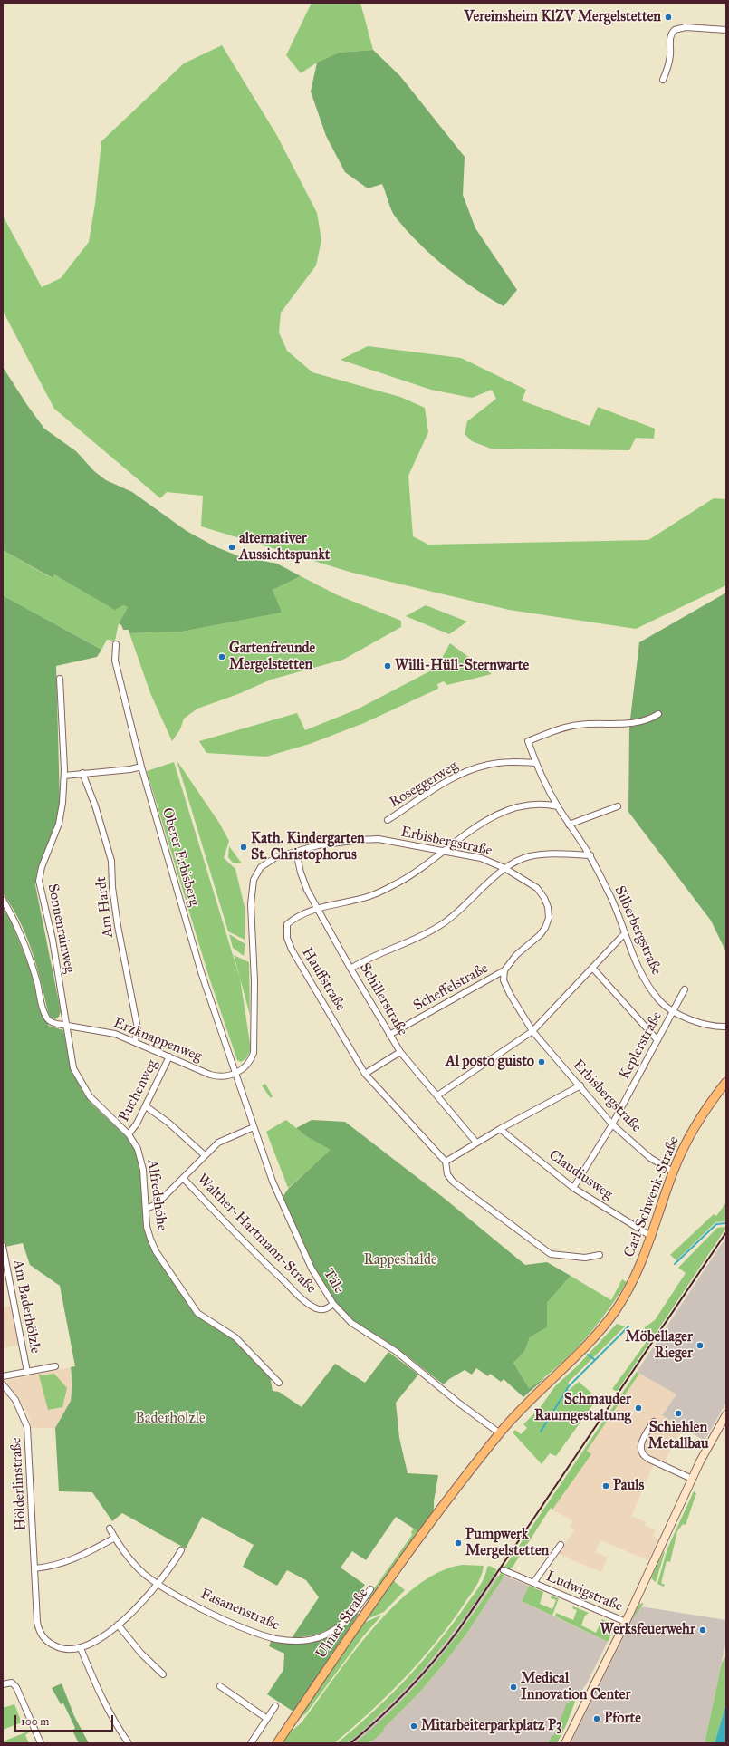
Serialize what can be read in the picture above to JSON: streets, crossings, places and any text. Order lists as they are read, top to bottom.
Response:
{
  "streets": {
    "main road": ["Carl-Schwenk-Straße", "Ulmer Straße"],
    "street": [
      "Roseggerweg",
      "Erbisbergstraße",
      "Oberer Erbisberg",
      "Am Hardt",
      "Sonnenrainweg",
      "Silberbergstraße",
      "Hauffstraße",
      "Scheffelstraße",
      "Schillerstraße",
      "Erzknappenweg",
      "Keplerstraße",
      "Buchenweg",
      "Claudiusweg",
      "Alfredshöhe",
      "Walther-Hartmann-Straße",
      "Täle",
      "Am Baderhölzle",
      "Hölderlinstraße",
      "Ludwigstraße",
      "Fasanenstraße"
    ]
  },
  "crossings": [
    ["Roseggerweg", "Silberbergstraße"],
    ["Erbisbergstraße", "Oberer Erbisberg"],
    ["Erbisbergstraße", "Hauffstraße"],
    ["Erbisbergstraße", "Scheffelstraße"],
    ["Erbisbergstraße", "Schillerstraße"],
    ["Erbisbergstraße", "Erzknappenweg"],
    ["Erbisbergstraße", "Keplerstraße"],
    ["Erbisbergstraße", "Carl-Schwenk-Straße"],
    ["Erbisbergstraße", "Täle"],
    ["Oberer Erbisberg", "Erzknappenweg"],
    ["Oberer Erbisberg", "Täle"],
    ["Am Hardt", "Erzknappenweg"],
    ["Sonnenrainweg", "Erzknappenweg"],
    ["Sonnenrainweg", "Alfredshöhe"],
    ["Silberbergstraße", "Hauffstraße"],
    ["Silberbergstraße", "Keplerstraße"],
    ["Hauffstraße", "Schillerstraße"],
    ["Scheffelstraße", "Schillerstraße"],
    ["Erzknappenweg", "Buchenweg"],
    ["Erzknappenweg", "Alfredshöhe"],
    ["Erzknappenweg", "Täle"],
    ["Keplerstraße", "Claudiusweg"],
    ["Buchenweg", "Alfredshöhe"],
    ["Claudiusweg", "Carl-Schwenk-Straße"],
    ["Carl-Schwenk-Straße", "Täle"],
    ["Carl-Schwenk-Straße", "Ulmer Straße"],
    ["Walther-Hartmann-Straße", "Täle"],
    ["Täle", "Ulmer Straße"]
  ],
  "parks": ["Rappeshalde", "Baderhölzle"],
  "places": [
    "Vereinsheim KlZV Mergelstetten",
    "alternativer Aussichtspunkt",
    "Gartenfreunde Mergelstetten",
    "Willi-Hüll-Sternwarte",
    "Kath. Kindergarten St. Christophorus",
    "Al posto guisto",
    "Möbellager Rieger",
    "Schmauder Raumgestaltung",
    "Schiehlen Metallbau",
    "Pauls",
    "Pumpwerk Mergelstetten",
    "Werksfeuerwehr",
    "Medical Innovation Center",
    "Pforte",
    "Mitarbeiterparkplatz P3"
  ],
  "scale_bar": "100 m"
}
